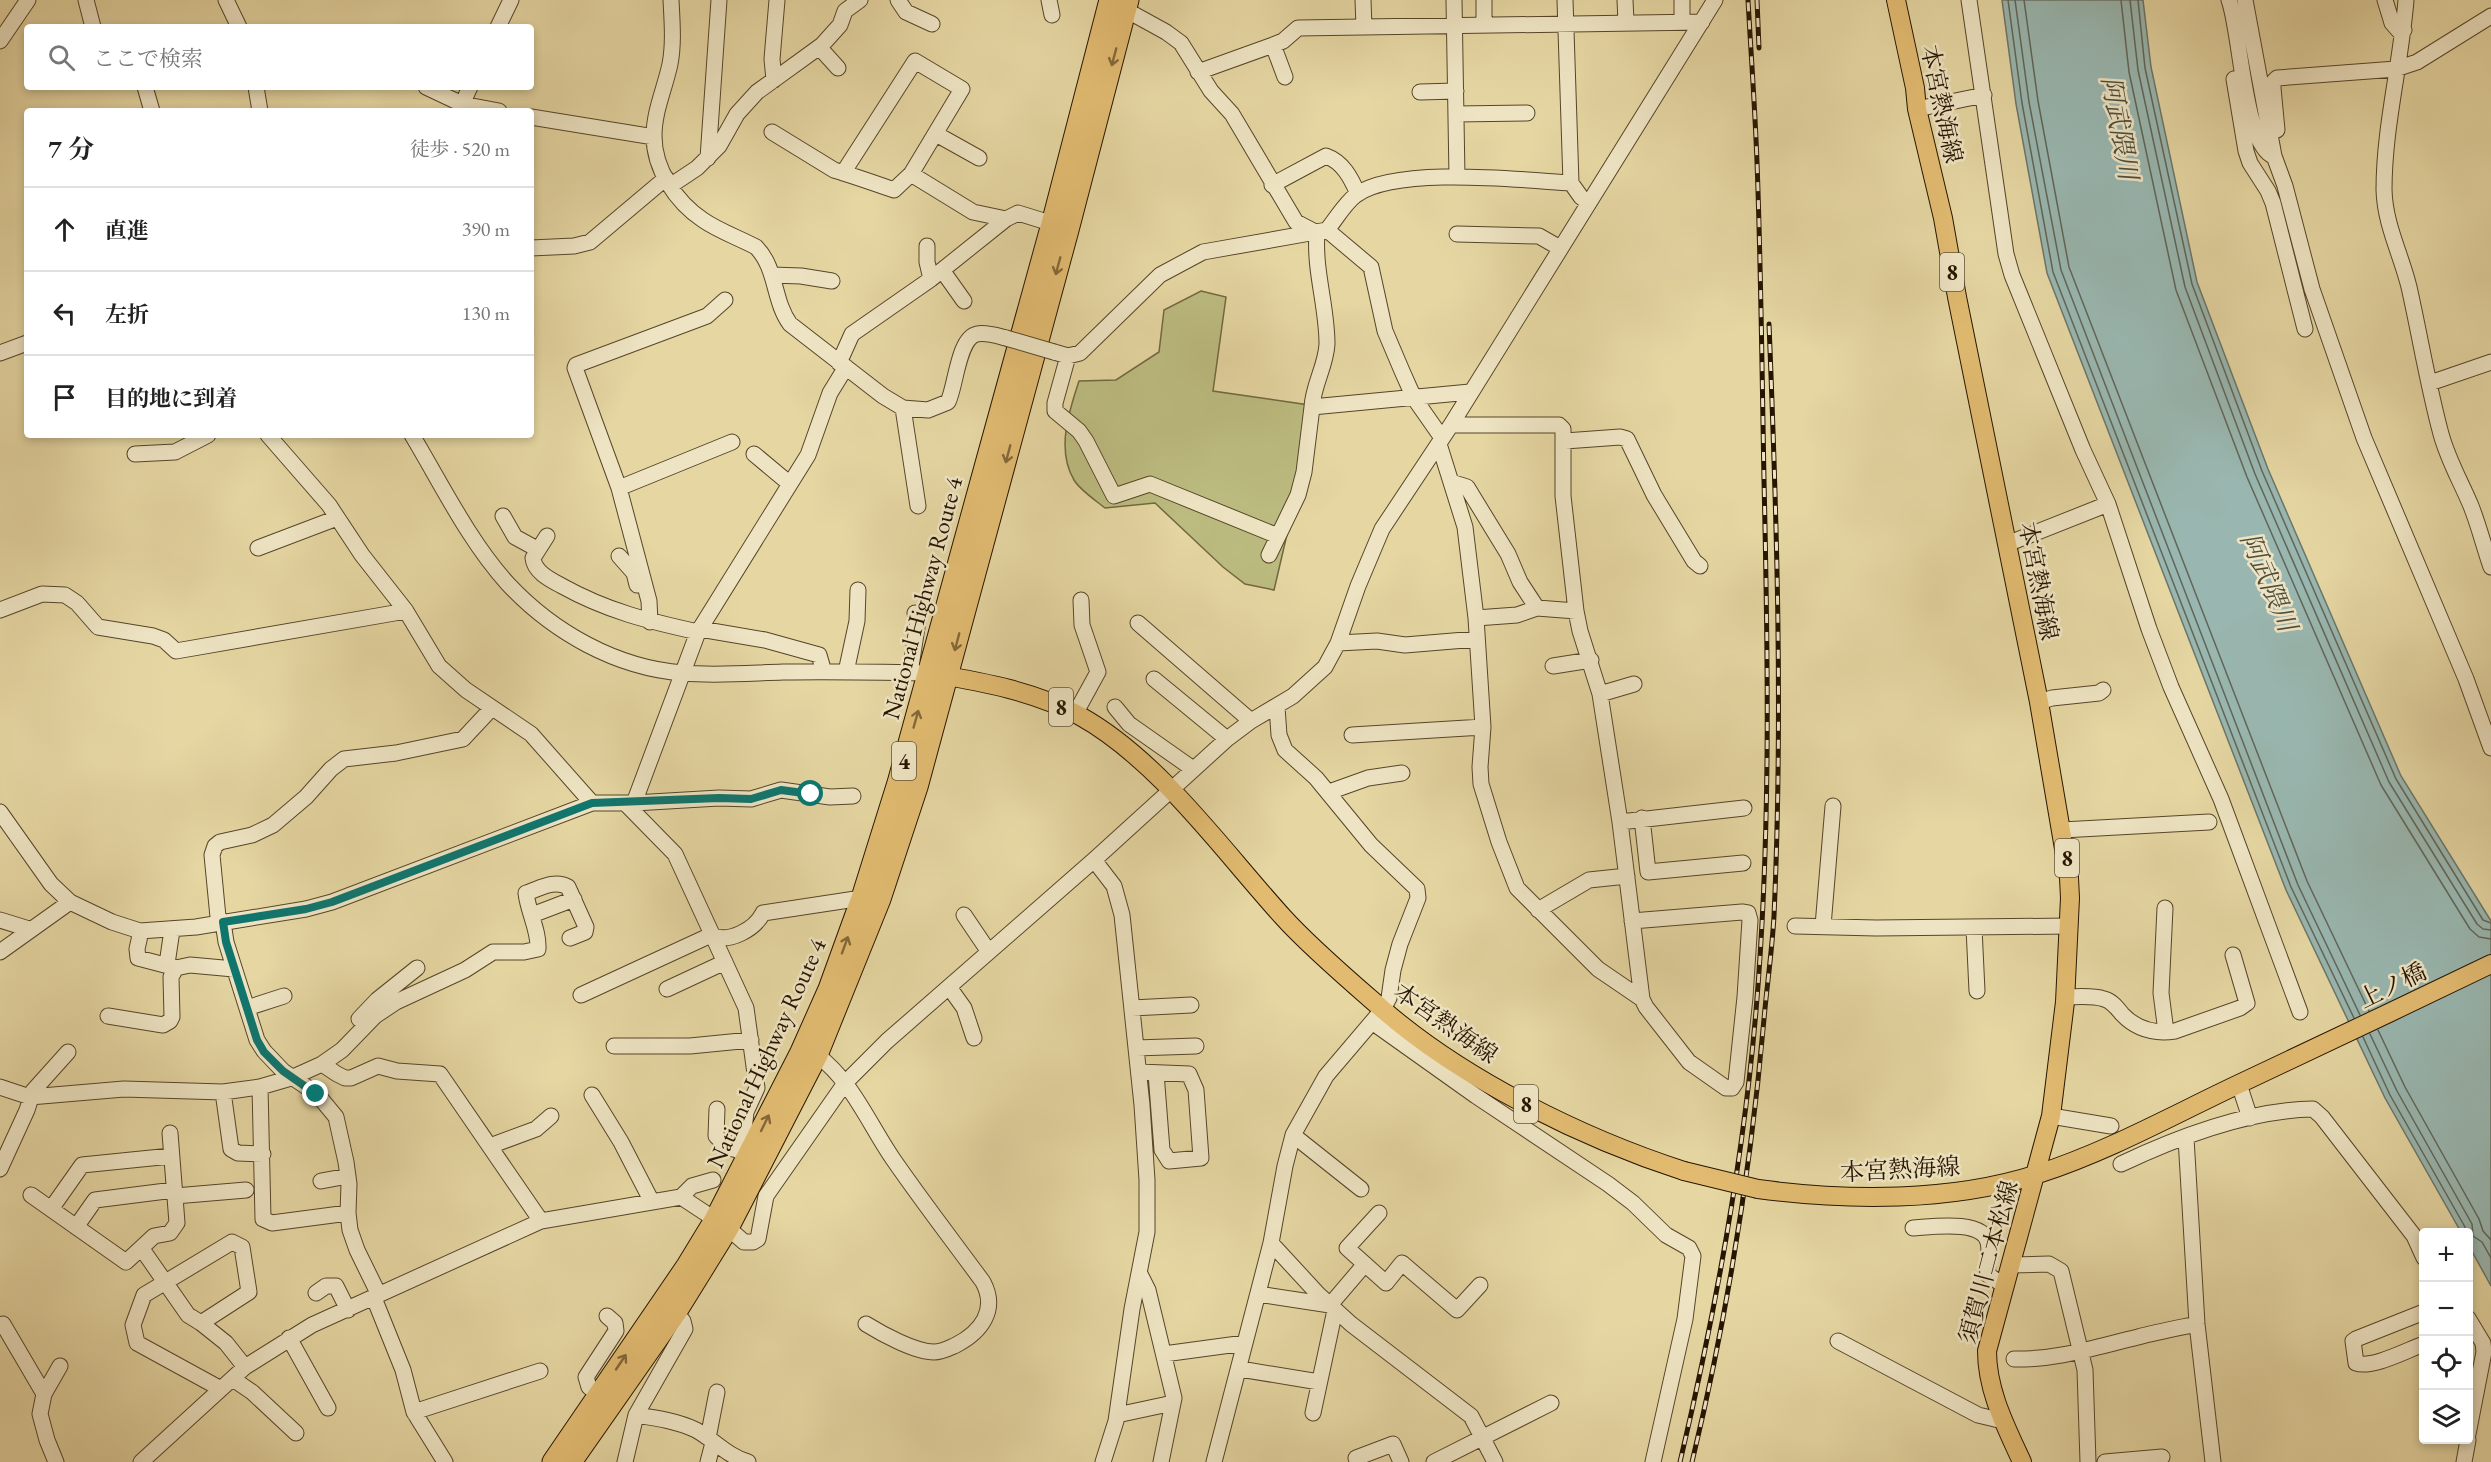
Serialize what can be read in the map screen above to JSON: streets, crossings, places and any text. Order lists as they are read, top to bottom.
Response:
{
  "streets": {
    "highway": ["National Highway Route 4", "4"],
    "main road": [
      "本宮熱海線",
      "8",
      "上ノ橋",
      "須賀川二本松線"
    ]
  },
  "crossings": [
    ["本宮熱海線", "National Highway Route 4"],
    ["本宮熱海線", "上ノ橋"],
    ["本宮熱海線", "須賀川二本松線"]
  ],
  "water": ["阿武隈川"],
  "page": {
    "search": "ここで検索",
    "heading": ["7 分", "徒歩 · 520 m"],
    "list": [
      ["直進", "390 m"],
      ["左折", "130 m"],
      "目的地に到着"
    ],
    "map_buttons": ["+", "−"]
  }
}
